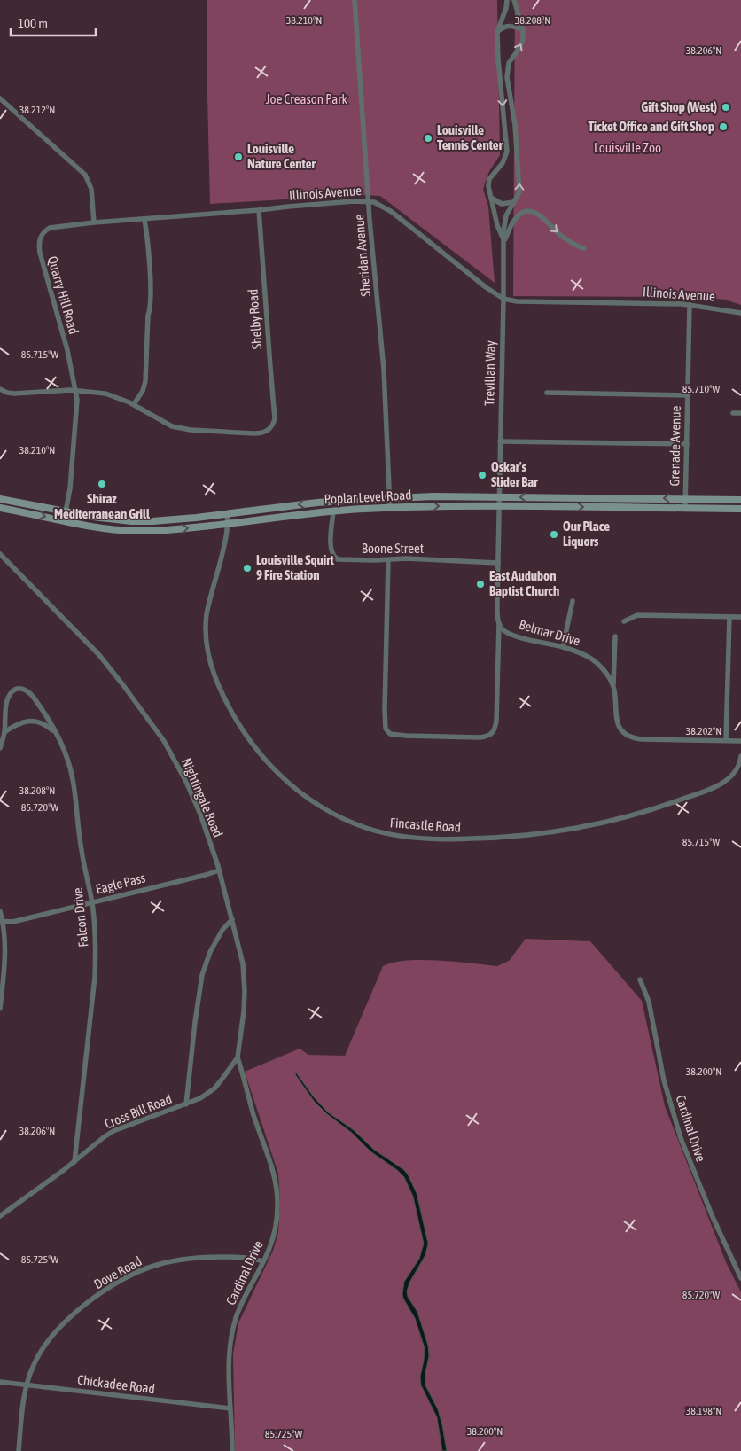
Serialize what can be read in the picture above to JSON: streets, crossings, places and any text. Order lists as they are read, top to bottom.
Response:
{
  "streets": {
    "main road": ["Poplar Level Road"],
    "street": [
      "Illinois Avenue",
      "Sheridan Avenue",
      "Quarry Hill Road",
      "Shelby Road",
      "Trevilian Way",
      "Grenade Avenue",
      "Boone Street",
      "Belmar Drive",
      "Nightingale Road",
      "Fincastle Road",
      "Eagle Pass",
      "Falcon Drive",
      "Cross Bill Road",
      "Cardinal Drive",
      "Dove Road",
      "Chickadee Road"
    ]
  },
  "crossings": [
    ["Illinois Avenue", "Sheridan Avenue"],
    ["Illinois Avenue", "Quarry Hill Road"],
    ["Illinois Avenue", "Shelby Road"],
    ["Illinois Avenue", "Trevilian Way"],
    ["Illinois Avenue", "Grenade Avenue"],
    ["Sheridan Avenue", "Poplar Level Road"],
    ["Quarry Hill Road", "Poplar Level Road"],
    ["Trevilian Way", "Poplar Level Road"],
    ["Grenade Avenue", "Poplar Level Road"],
    ["Poplar Level Road", "Boone Street"],
    ["Poplar Level Road", "Fincastle Road"],
    ["Nightingale Road", "Eagle Pass"],
    ["Nightingale Road", "Cross Bill Road"],
    ["Nightingale Road", "Cardinal Drive"],
    ["Eagle Pass", "Falcon Drive"],
    ["Falcon Drive", "Cross Bill Road"],
    ["Cross Bill Road", "Cardinal Drive"],
    ["Cardinal Drive", "Dove Road"],
    ["Cardinal Drive", "Chickadee Road"],
    ["Dove Road", "Chickadee Road"]
  ],
  "parks": ["Joe Creason Park", "Louisville Zoo"],
  "places": [
    "Gift Shop (West)",
    "Ticket Office and Gift Shop",
    "Louisville Tennis Center",
    "Louisville Nature Center",
    "Oskar's Slider Bar",
    "Shiraz Mediterranean Grill",
    "Our Place Liquors",
    "Louisville Squirt 9 Fire Station",
    "East Audubon Baptist Church"
  ],
  "scale_bar": "100 m",
  "coordinates": [
    "38.210°N",
    "38.208°N",
    "38.206°N",
    "38.212°N",
    "85.715°W",
    "85.710°W",
    "38.202°N",
    "85.720°W",
    "38.200°N",
    "85.725°W",
    "38.198°N"
  ]
}
